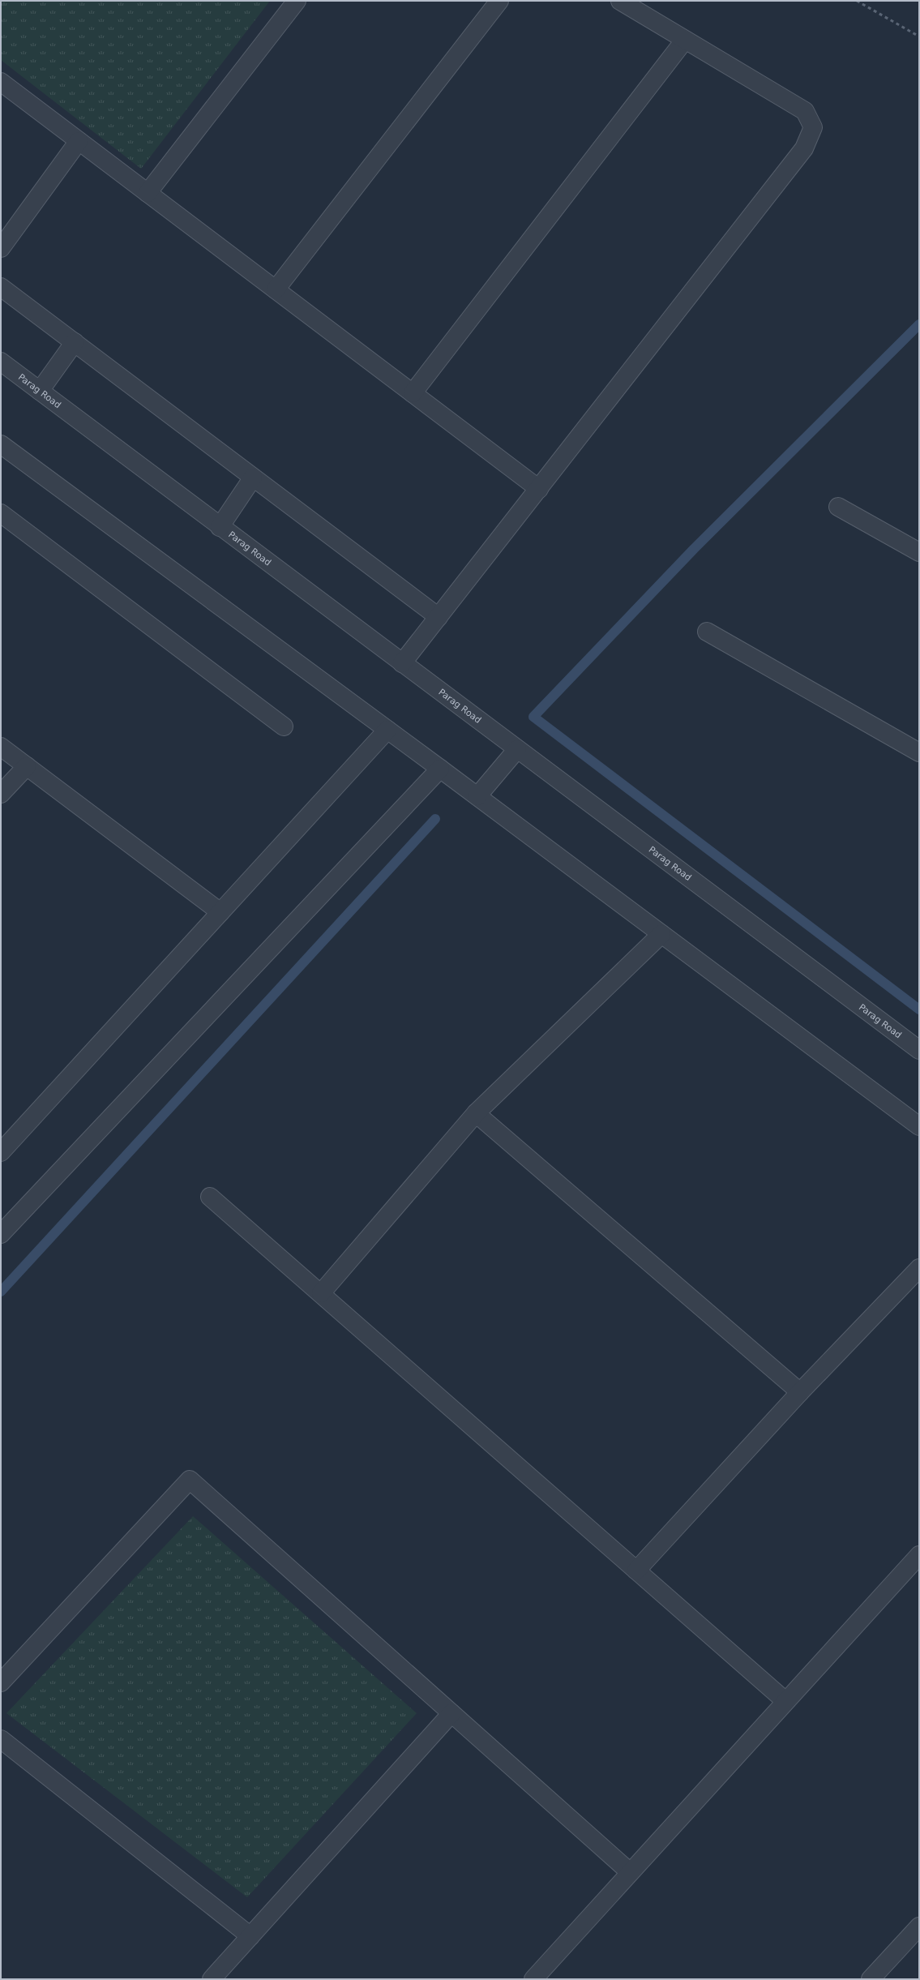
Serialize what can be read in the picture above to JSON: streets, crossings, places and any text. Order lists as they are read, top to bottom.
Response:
{
  "streets": {
    "street": ["Parag Road"]
  }
}
